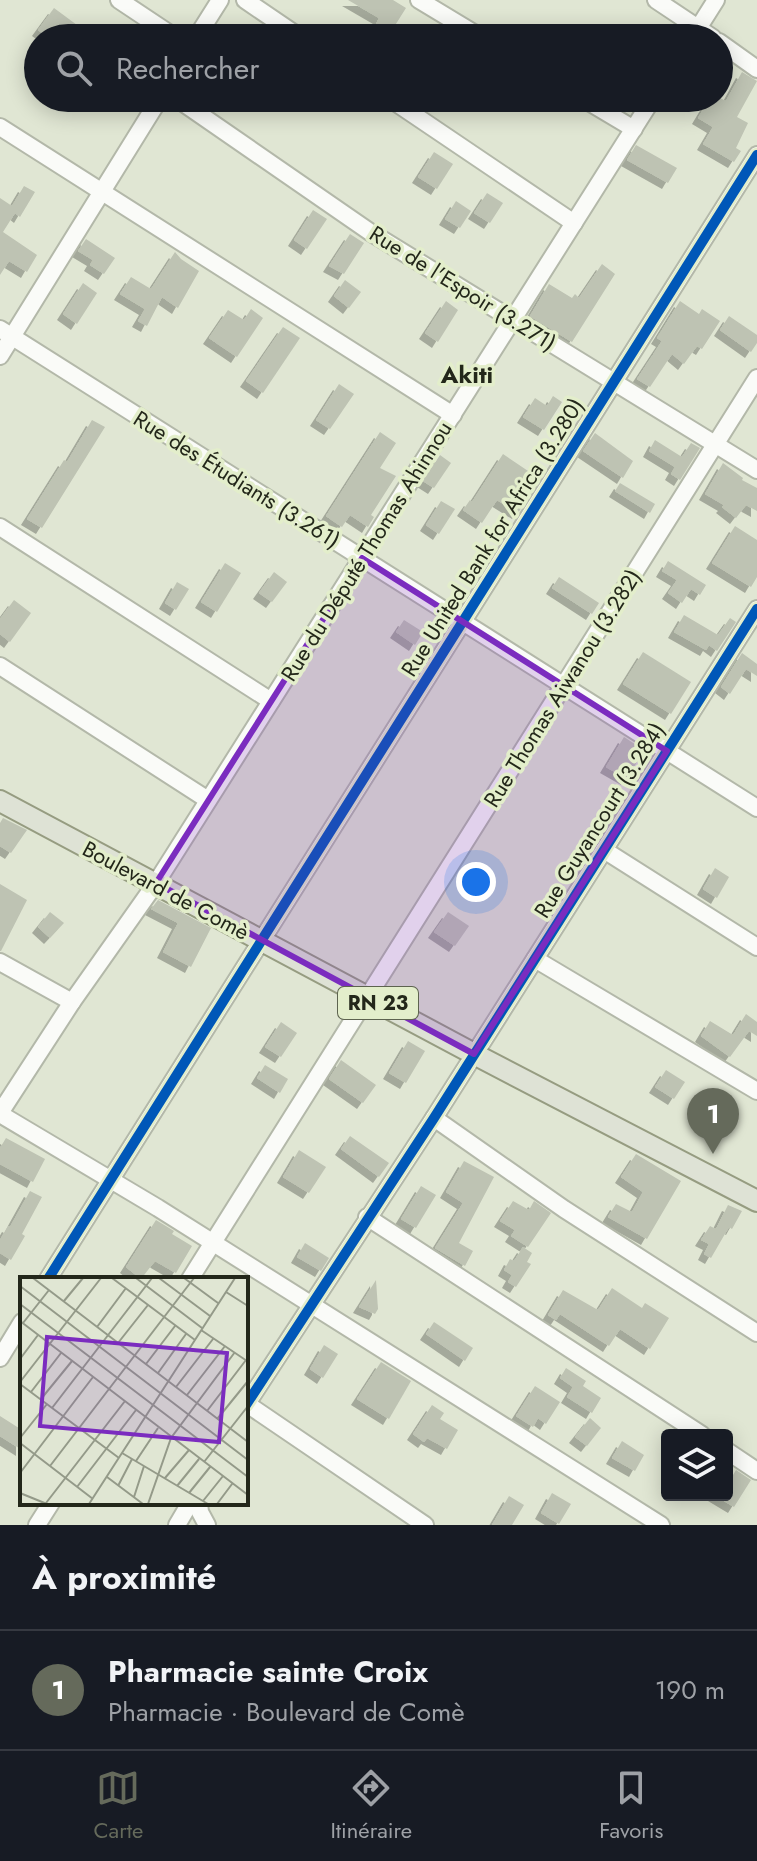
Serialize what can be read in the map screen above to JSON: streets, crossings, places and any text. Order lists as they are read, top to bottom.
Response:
{
  "streets": {
    "main road": ["Boulevard de Comè", "RN 23"],
    "street": [
      "Rue de l'Espoir (3.271)",
      "Rue des Étudiants (3.261)",
      "Rue United Bank for Africa (3.280)",
      "Rue du Député Thomas Ahinnou",
      "Rue Thomas Aiwanou (3.282)",
      "Rue Guyancourt (3.284)"
    ]
  },
  "crossings": [
    ["Rue de l'Espoir (3.271)", "Rue United Bank for Africa (3.280)"],
    ["Rue de l'Espoir (3.271)", "Rue du Député Thomas Ahinnou"],
    ["Rue de l'Espoir (3.271)", "Rue Thomas Aiwanou (3.282)"],
    ["Rue des Étudiants (3.261)", "Rue United Bank for Africa (3.280)"],
    ["Rue des Étudiants (3.261)", "Rue du Député Thomas Ahinnou"],
    ["Rue des Étudiants (3.261)", "Rue Thomas Aiwanou (3.282)"],
    ["Rue des Étudiants (3.261)", "Rue Guyancourt (3.284)"],
    ["Rue United Bank for Africa (3.280)", "Boulevard de Comè"],
    ["Rue du Député Thomas Ahinnou", "Boulevard de Comè"],
    ["Rue Thomas Aiwanou (3.282)", "Boulevard de Comè"],
    ["Rue Guyancourt (3.284)", "Boulevard de Comè"]
  ],
  "districts": ["Akiti"],
  "page": {
    "search": "Rechercher",
    "pins": "1",
    "heading": "À proximité",
    "list": [
      {
        "mark": "1",
        "name": "Pharmacie sainte Croix",
        "note": "Pharmacie · Boulevard de Comè",
        "value": "190 m"
      }
    ],
    "nav": ["Carte", "Itinéraire", "Favoris"]
  }
}
